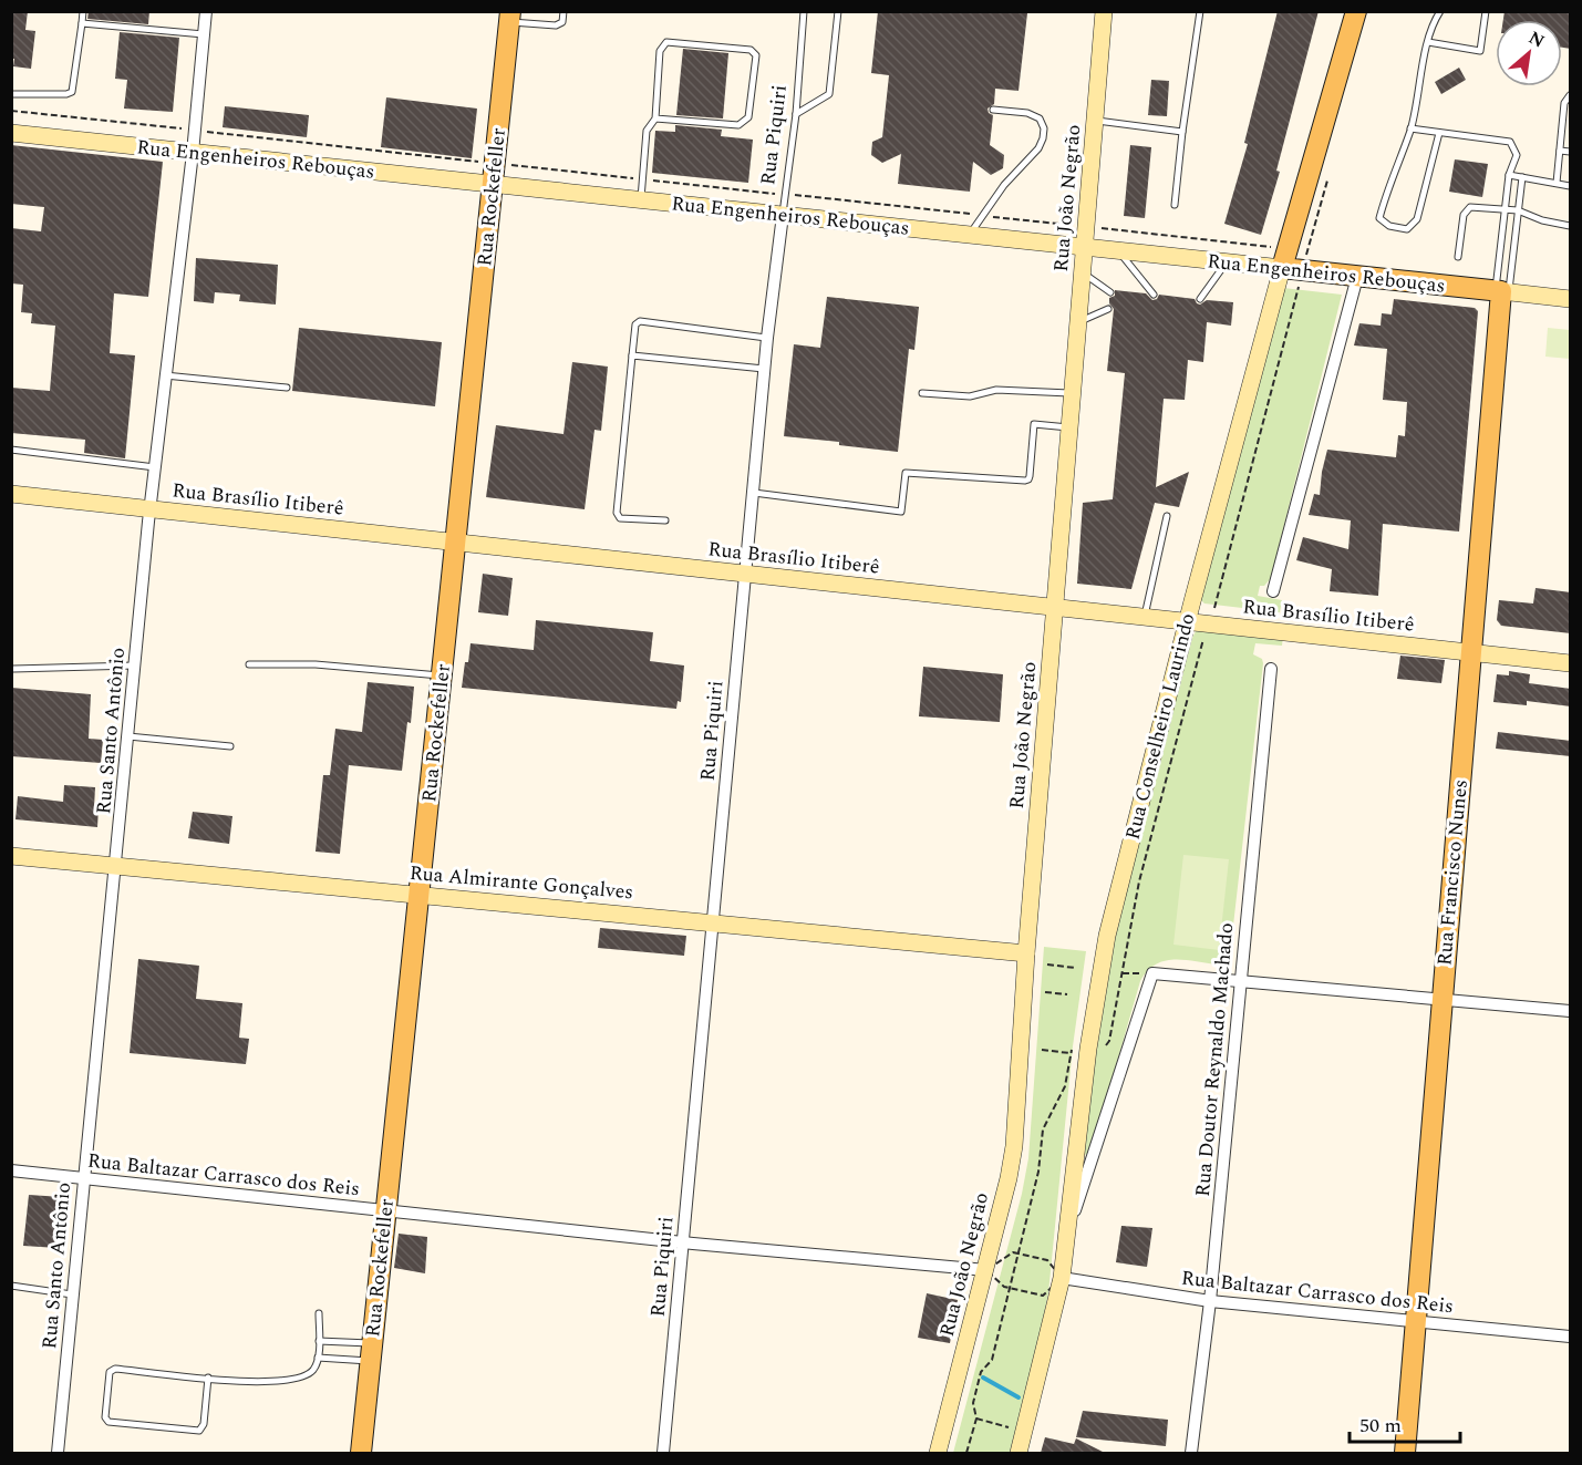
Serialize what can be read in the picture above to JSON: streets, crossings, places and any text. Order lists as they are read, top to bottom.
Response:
{
  "streets": {
    "main road": [
      "Rua Engenheiros Rebouças",
      "Rua Rockefeller",
      "Rua João Negrão",
      "Rua Brasílio Itiberê",
      "Rua Conselheiro Laurindo",
      "Rua Francisco Nunes",
      "Rua Almirante Gonçalves"
    ],
    "street": [
      "Rua Piquiri",
      "Rua Santo Antônio",
      "Rua Doutor Reynaldo Machado",
      "Rua Baltazar Carrasco dos Reis"
    ]
  },
  "crossings": [
    ["Rua Piquiri", "Rua Engenheiros Rebouças"],
    ["Rua Piquiri", "Rua Brasílio Itiberê"],
    ["Rua Piquiri", "Rua Almirante Gonçalves"],
    ["Rua Piquiri", "Rua Baltazar Carrasco dos Reis"],
    ["Rua Engenheiros Rebouças", "Rua Rockefeller"],
    ["Rua Engenheiros Rebouças", "Rua João Negrão"],
    ["Rua Engenheiros Rebouças", "Rua Conselheiro Laurindo"],
    ["Rua Engenheiros Rebouças", "Rua Santo Antônio"],
    ["Rua Engenheiros Rebouças", "Rua Francisco Nunes"],
    ["Rua Rockefeller", "Rua Brasílio Itiberê"],
    ["Rua Rockefeller", "Rua Almirante Gonçalves"],
    ["Rua Rockefeller", "Rua Baltazar Carrasco dos Reis"],
    ["Rua João Negrão", "Rua Brasílio Itiberê"],
    ["Rua João Negrão", "Rua Almirante Gonçalves"],
    ["Rua João Negrão", "Rua Baltazar Carrasco dos Reis"],
    ["Rua Brasílio Itiberê", "Rua Conselheiro Laurindo"],
    ["Rua Brasílio Itiberê", "Rua Santo Antônio"],
    ["Rua Brasílio Itiberê", "Rua Francisco Nunes"],
    ["Rua Conselheiro Laurindo", "Rua Baltazar Carrasco dos Reis"],
    ["Rua Santo Antônio", "Rua Almirante Gonçalves"],
    ["Rua Santo Antônio", "Rua Baltazar Carrasco dos Reis"],
    ["Rua Francisco Nunes", "Rua Baltazar Carrasco dos Reis"],
    ["Rua Doutor Reynaldo Machado", "Rua Baltazar Carrasco dos Reis"]
  ],
  "scale_bar": "50 m",
  "north": "top right"
}
